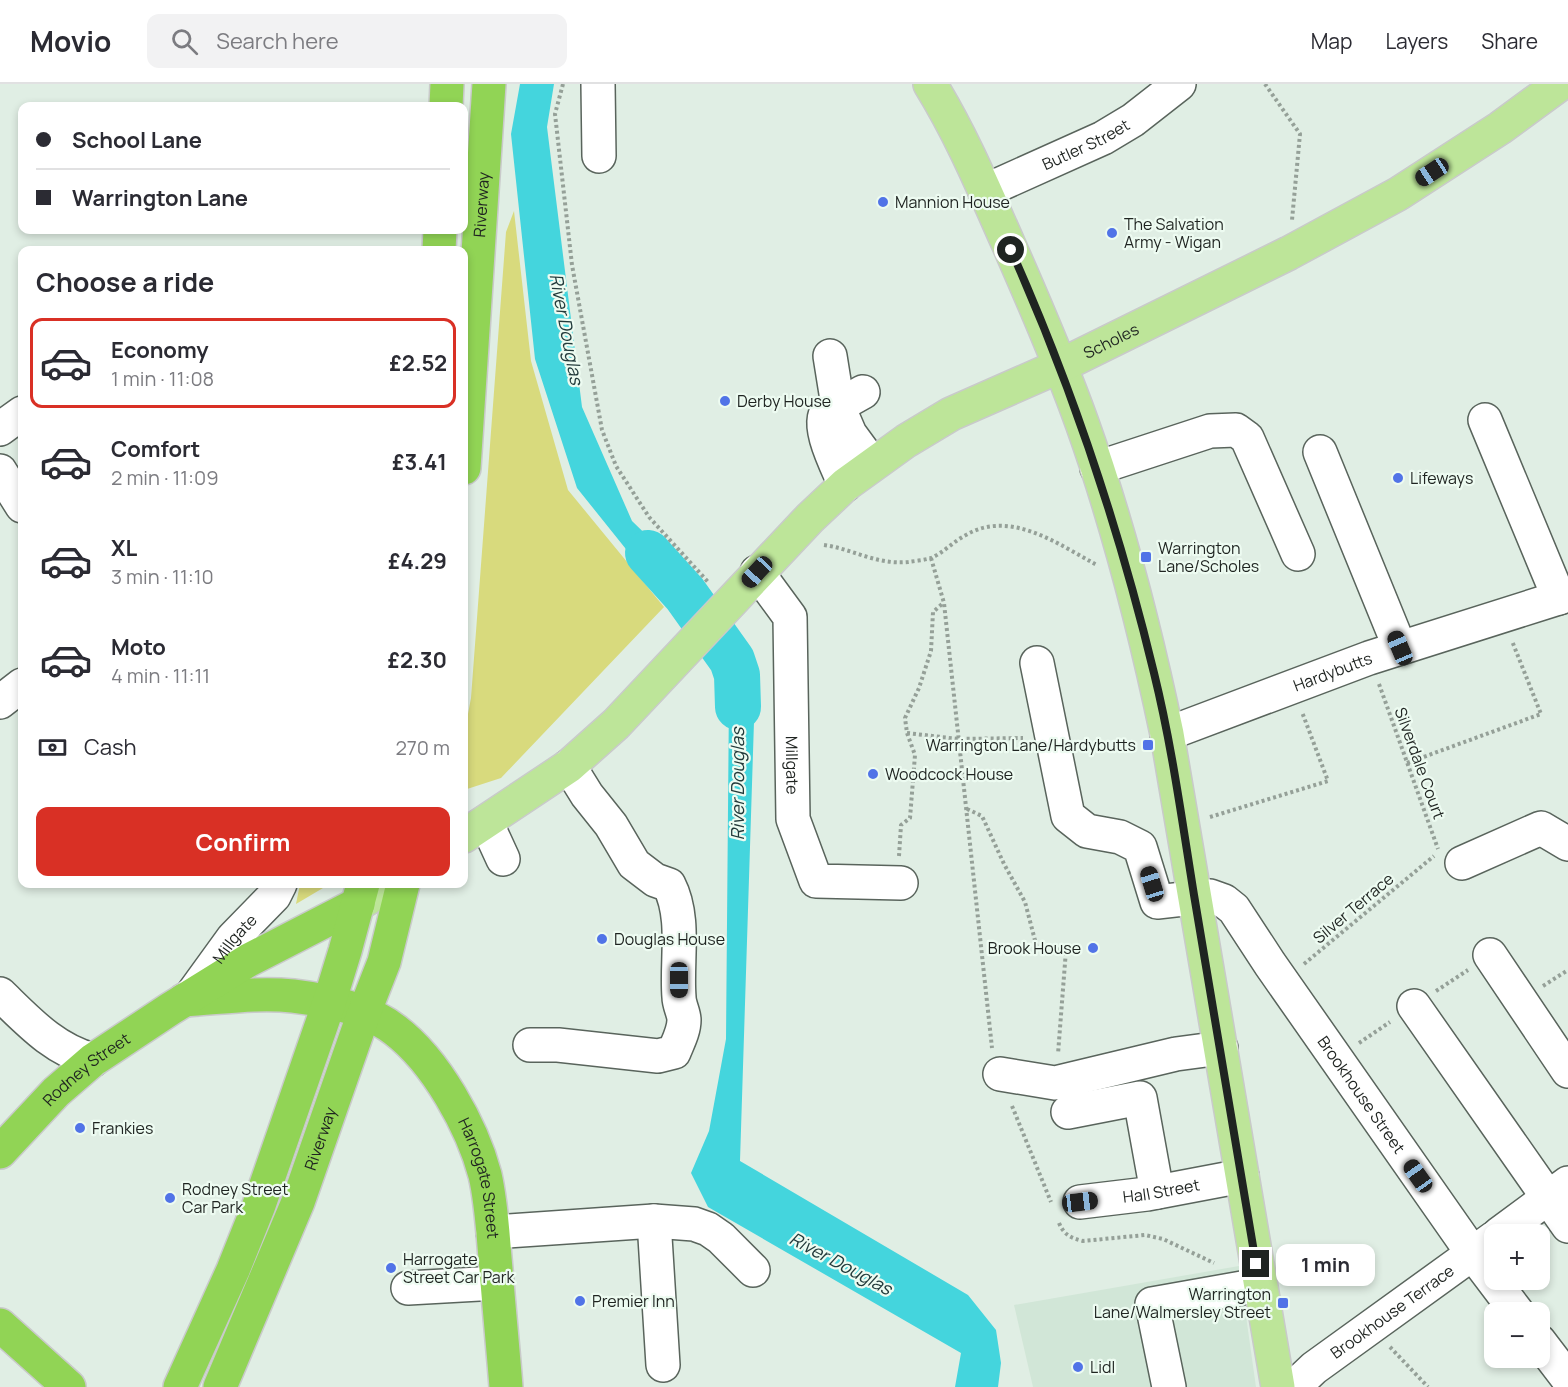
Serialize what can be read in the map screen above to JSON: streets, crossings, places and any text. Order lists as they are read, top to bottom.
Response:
{
  "streets": {
    "highway": ["Riverway", "Rodney Street", "Harrogate Street"],
    "main road": ["Scholes"],
    "street": [
      "Butler Street",
      "Hardybutts",
      "Millgate",
      "Brookhouse Street",
      "Hall Street",
      "Brookhouse Terrace"
    ],
    "path": ["Silverdale Court", "Silver Terrace"]
  },
  "crossings": [
    ["Riverway", "Harrogate Street"],
    ["Scholes", "Millgate"],
    ["Hardybutts", "Silverdale Court"],
    ["Silverdale Court", "Silver Terrace"],
    ["Millgate", "Rodney Street"],
    ["Silver Terrace", "Brookhouse Street"],
    ["Brookhouse Street", "Brookhouse Terrace"]
  ],
  "water": ["River Douglas"],
  "places": {
    "other": [
      "Mannion House",
      "The Salvation Army - Wigan",
      "Derby House",
      "Lifeways",
      "Woodcock House",
      "Douglas House",
      "Brook House",
      "Frankies",
      "Rodney Street Car Park",
      "Harrogate Street Car Park",
      "Premier Inn",
      "Lidl"
    ],
    "transit": ["Warrington Lane/Scholes", "Warrington Lane/Hardybutts", "Warrington Lane/Walmersley Street"]
  },
  "page": {
    "header": "Movio",
    "search": "Search here",
    "nav": ["Map", "Layers", "Share"],
    "banner": ["School Lane", "Warrington Lane"],
    "heading": "Choose a ride",
    "list": [
      {
        "name": "Economy",
        "note": "1 min · 11:08",
        "value": "£2.52"
      },
      {
        "name": "Comfort",
        "note": "2 min · 11:09",
        "value": "£3.41"
      },
      {
        "name": "XL",
        "note": "3 min · 11:10",
        "value": "£4.29"
      },
      {
        "name": "Moto",
        "note": "4 min · 11:11",
        "value": "£2.30"
      }
    ],
    "pay": ["Cash", "270 m"],
    "buttons": "Confirm",
    "map_buttons": ["+", "−"],
    "bubble": "1 min"
  }
}
